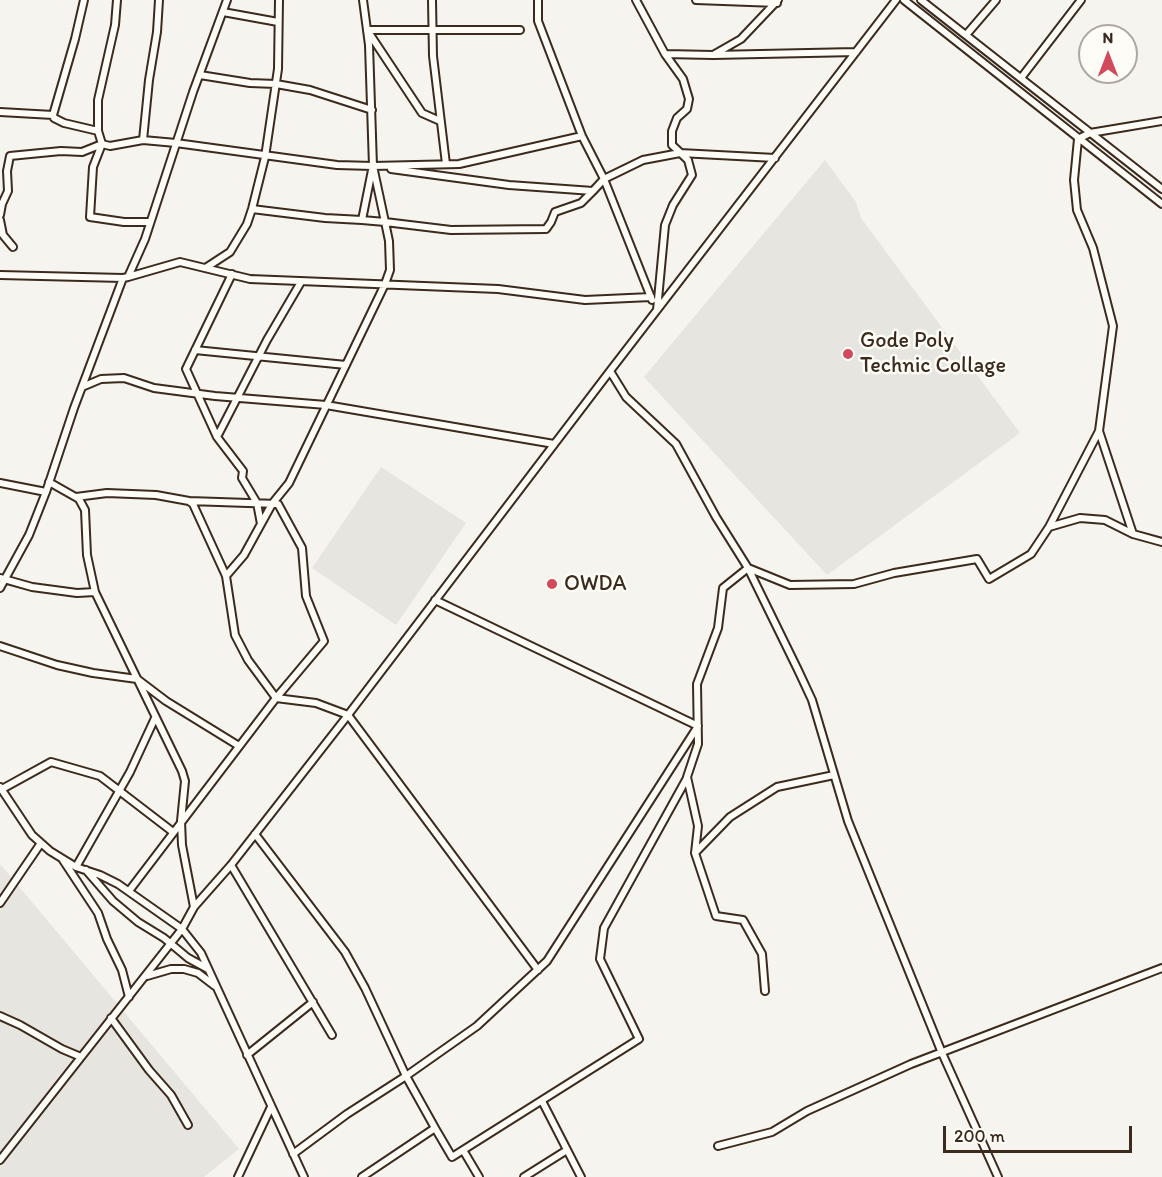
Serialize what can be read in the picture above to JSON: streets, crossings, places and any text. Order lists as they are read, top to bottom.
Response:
{
  "places": ["Gode Poly Technic Collage", "OWDA"],
  "scale_bar": "200 m",
  "north": "top"
}
